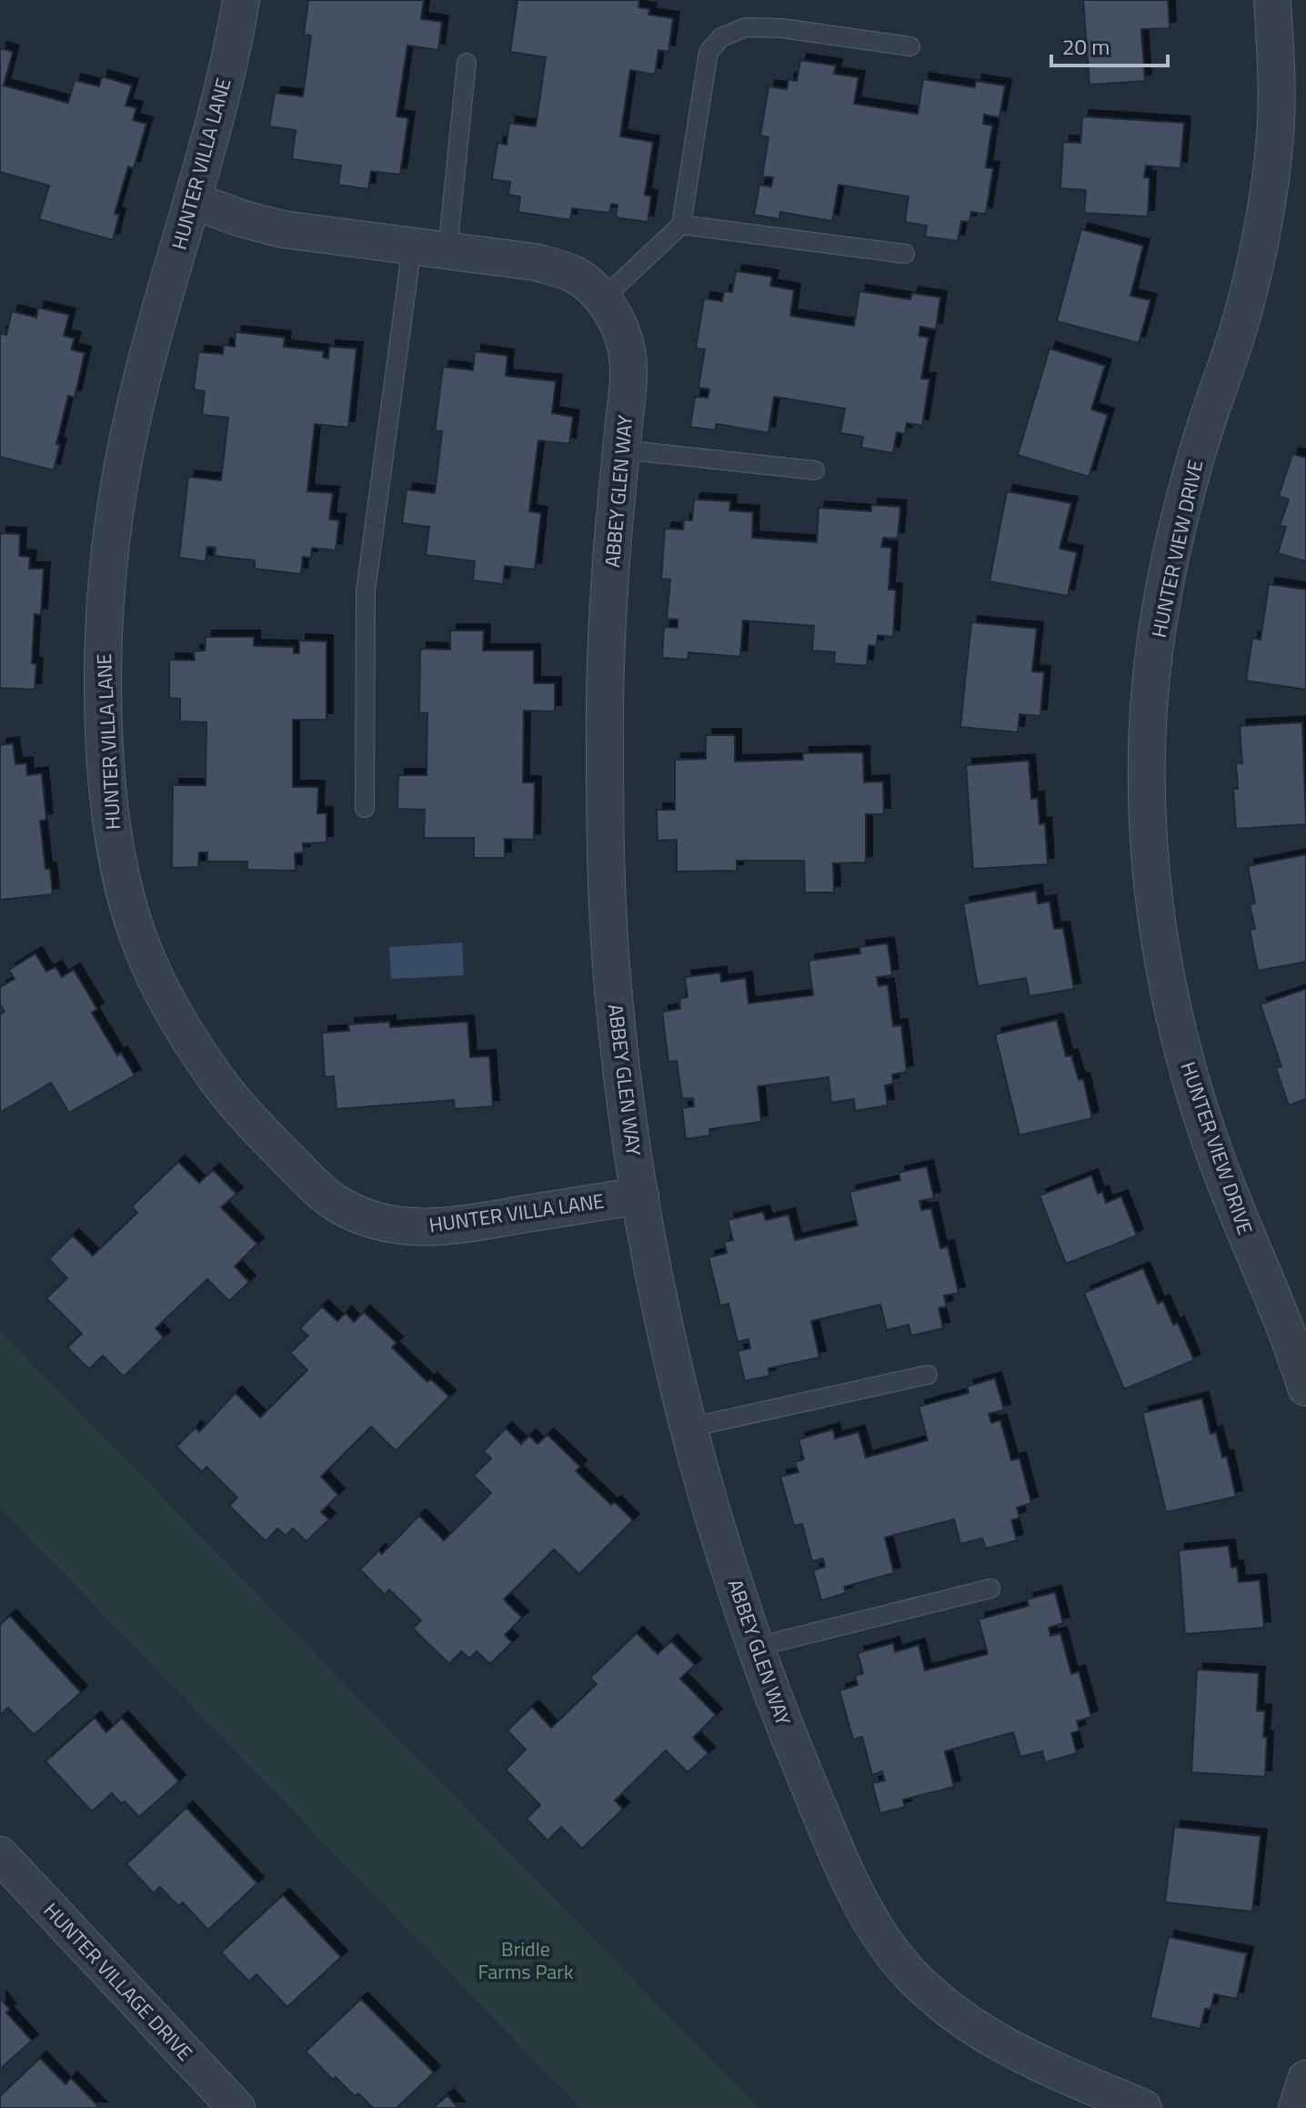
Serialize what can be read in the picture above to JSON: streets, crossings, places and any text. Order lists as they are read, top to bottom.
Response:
{
  "streets": {
    "street": [
      "HUNTER VILLA LANE",
      "ABBEY GLEN WAY",
      "HUNTER VIEW DRIVE",
      "HUNTER VILLAGE DRIVE"
    ]
  },
  "crossings": [
    ["HUNTER VILLA LANE", "ABBEY GLEN WAY"]
  ],
  "parks": ["Bridle Farms Park"],
  "scale_bar": "20 m"
}
